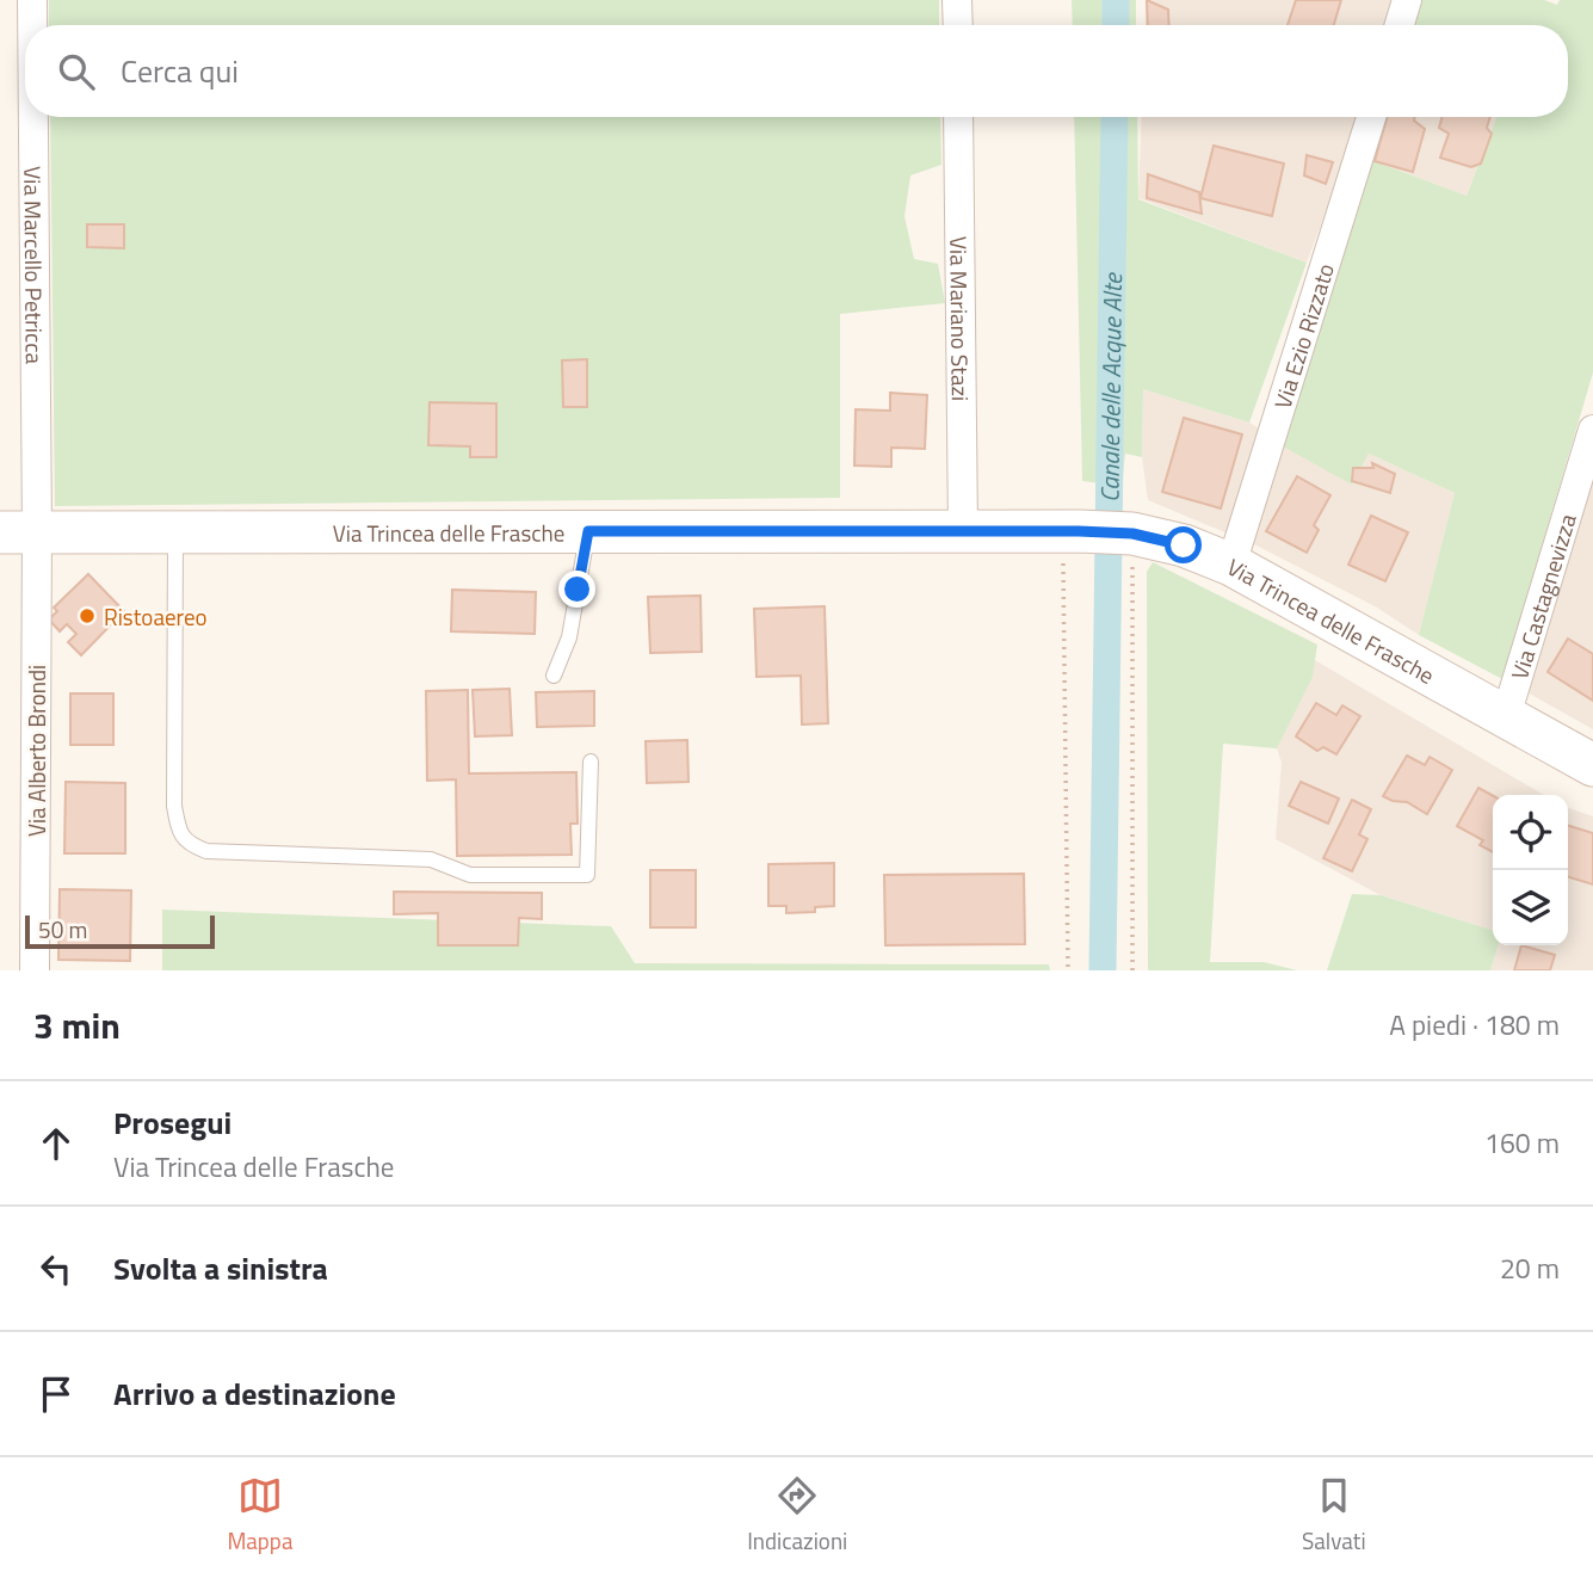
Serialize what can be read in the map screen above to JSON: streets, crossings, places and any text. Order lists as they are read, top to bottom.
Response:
{
  "streets": {
    "street": [
      "Via Marcello Petricca",
      "Via Mariano Stazi",
      "Via Ezio Rizzato",
      "Via Trincea delle Frasche",
      "Via Castagnevizza",
      "Via Alberto Brondi"
    ]
  },
  "crossings": [
    ["Via Marcello Petricca", "Via Trincea delle Frasche"],
    ["Via Marcello Petricca", "Via Alberto Brondi"],
    ["Via Mariano Stazi", "Via Trincea delle Frasche"],
    ["Via Ezio Rizzato", "Via Trincea delle Frasche"],
    ["Via Trincea delle Frasche", "Via Castagnevizza"],
    ["Via Trincea delle Frasche", "Via Alberto Brondi"]
  ],
  "water": ["Canale delle Acque Alte"],
  "places": ["Ristoaereo"],
  "scale_bar": "50 m",
  "page": {
    "search": "Cerca qui",
    "scale": "50 m",
    "heading": ["3 min", "A piedi · 180 m"],
    "list": [
      ["Prosegui", "Via Trincea delle Frasche", "160 m"],
      ["Svolta a sinistra", "20 m"],
      "Arrivo a destinazione"
    ],
    "nav": ["Mappa", "Indicazioni", "Salvati"]
  }
}
